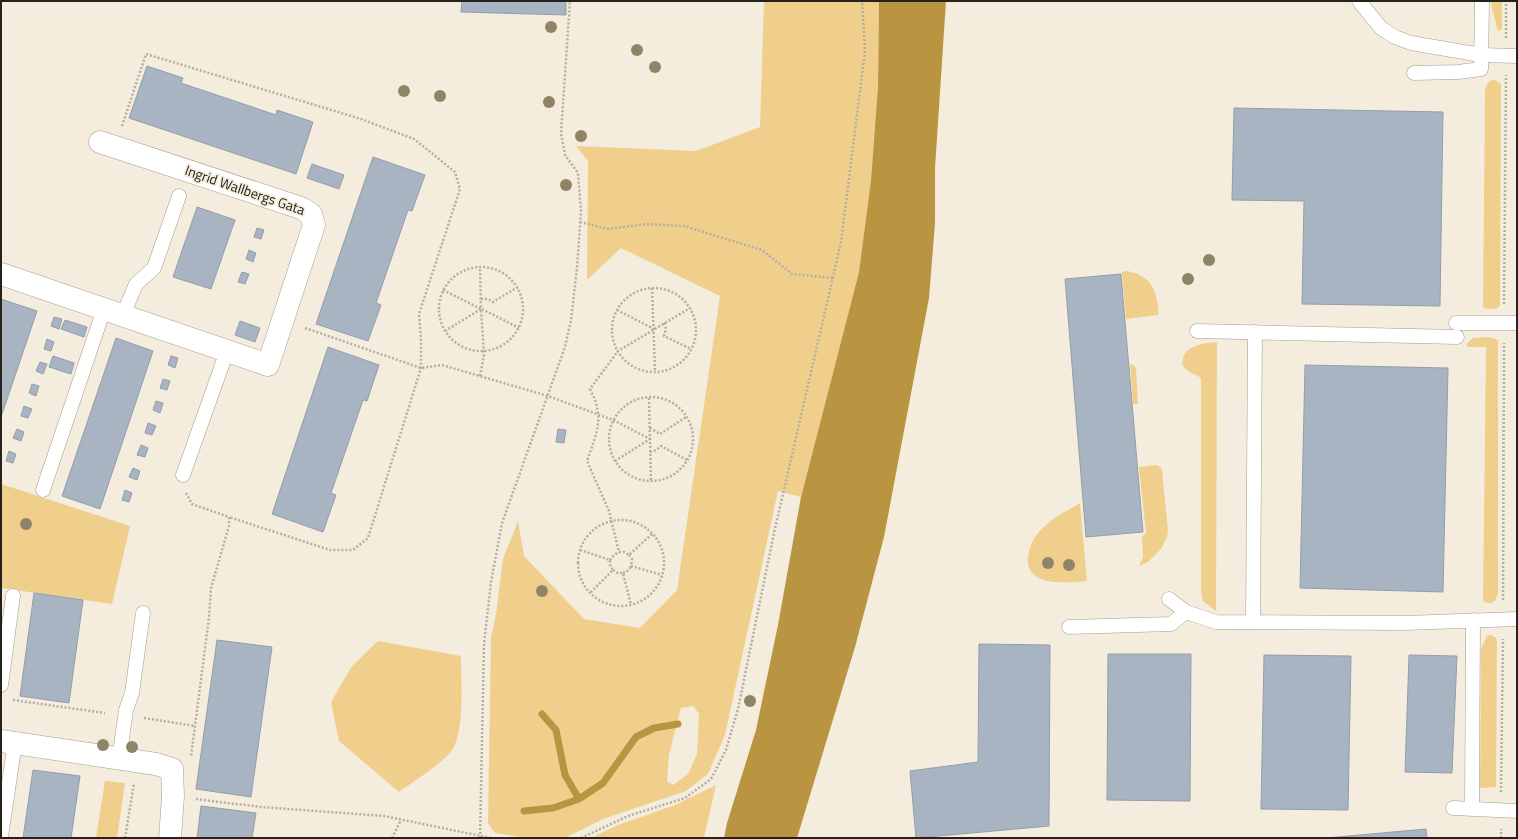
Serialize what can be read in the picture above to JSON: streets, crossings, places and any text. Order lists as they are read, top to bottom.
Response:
{
  "streets": {
    "street": ["Ingrid Wallbergs Gata"]
  }
}
